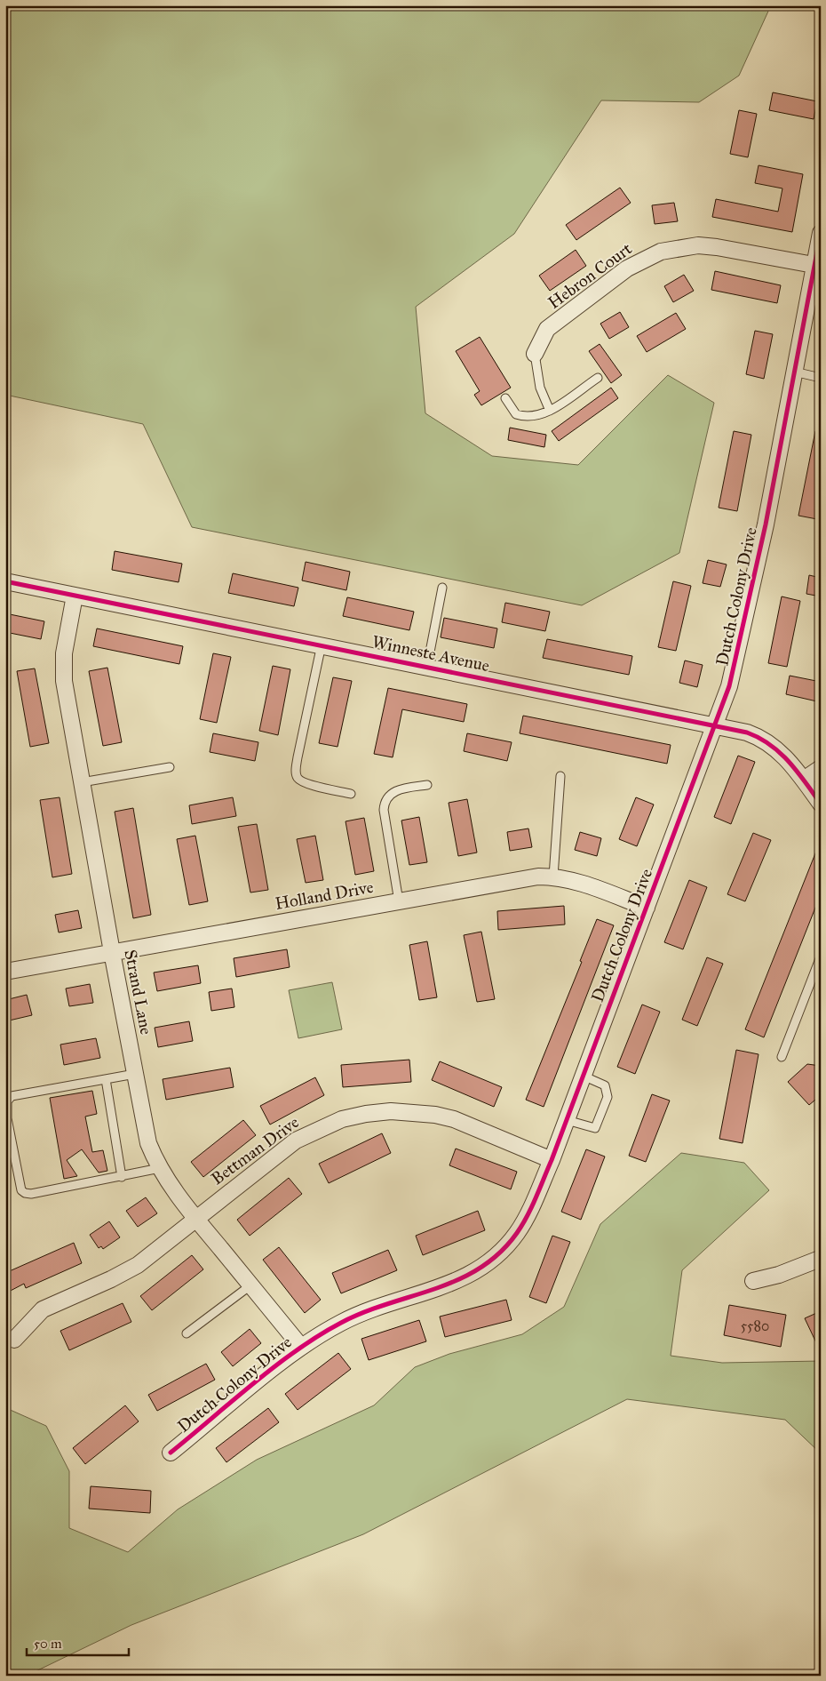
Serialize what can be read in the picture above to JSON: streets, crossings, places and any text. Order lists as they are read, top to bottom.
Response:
{
  "streets": {
    "street": [
      "Hebron Court",
      "Dutch Colony Drive",
      "Winneste Avenue",
      "Holland Drive",
      "Strand Lane",
      "Bettman Drive"
    ]
  },
  "crossings": [
    ["Hebron Court", "Dutch Colony Drive"],
    ["Dutch Colony Drive", "Winneste Avenue"],
    ["Dutch Colony Drive", "Holland Drive"],
    ["Dutch Colony Drive", "Strand Lane"],
    ["Dutch Colony Drive", "Bettman Drive"],
    ["Winneste Avenue", "Strand Lane"],
    ["Holland Drive", "Strand Lane"],
    ["Strand Lane", "Bettman Drive"]
  ],
  "house_numbers": ["5580"],
  "scale_bar": "50 m"
}
